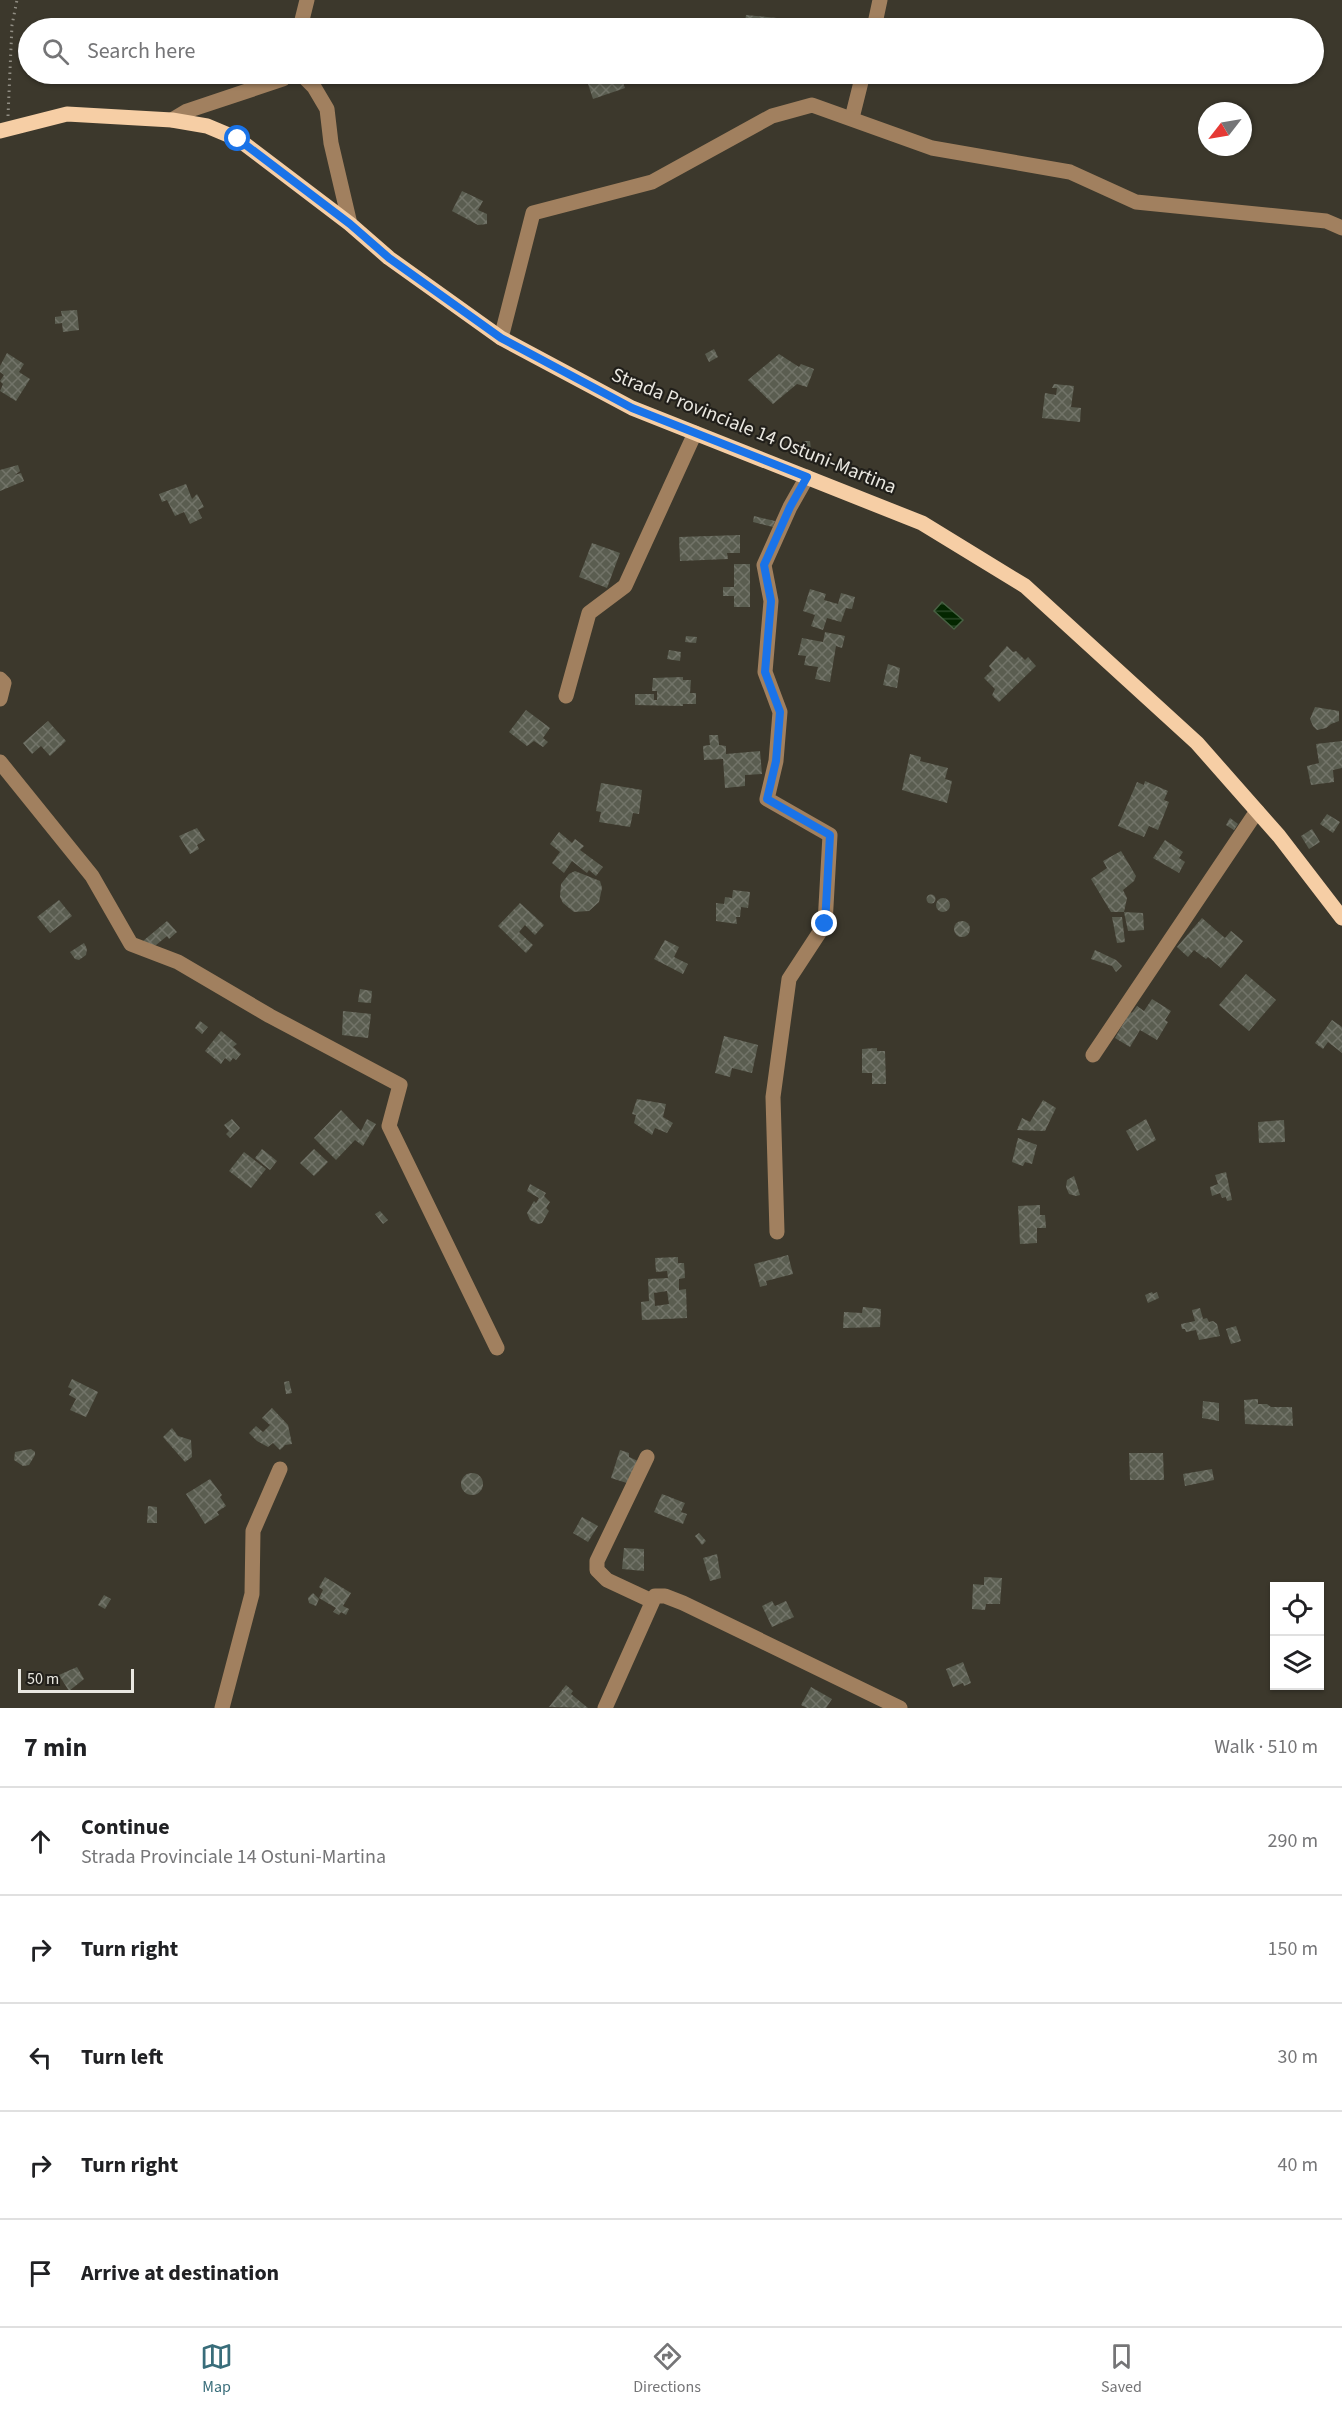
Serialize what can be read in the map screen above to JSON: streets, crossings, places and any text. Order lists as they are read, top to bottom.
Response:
{
  "streets": {
    "main road": ["Strada Provinciale 14 Ostuni-Martina"]
  },
  "scale_bar": "50 m",
  "north": "bottom left",
  "page": {
    "search": "Search here",
    "scale": "50 m",
    "heading": ["7 min", "Walk · 510 m"],
    "list": [
      ["Continue", "Strada Provinciale 14 Ostuni-Martina", "290 m"],
      ["Turn right", "150 m"],
      ["Turn left", "30 m"],
      ["Turn right", "40 m"],
      "Arrive at destination"
    ],
    "nav": ["Map", "Directions", "Saved"]
  }
}
